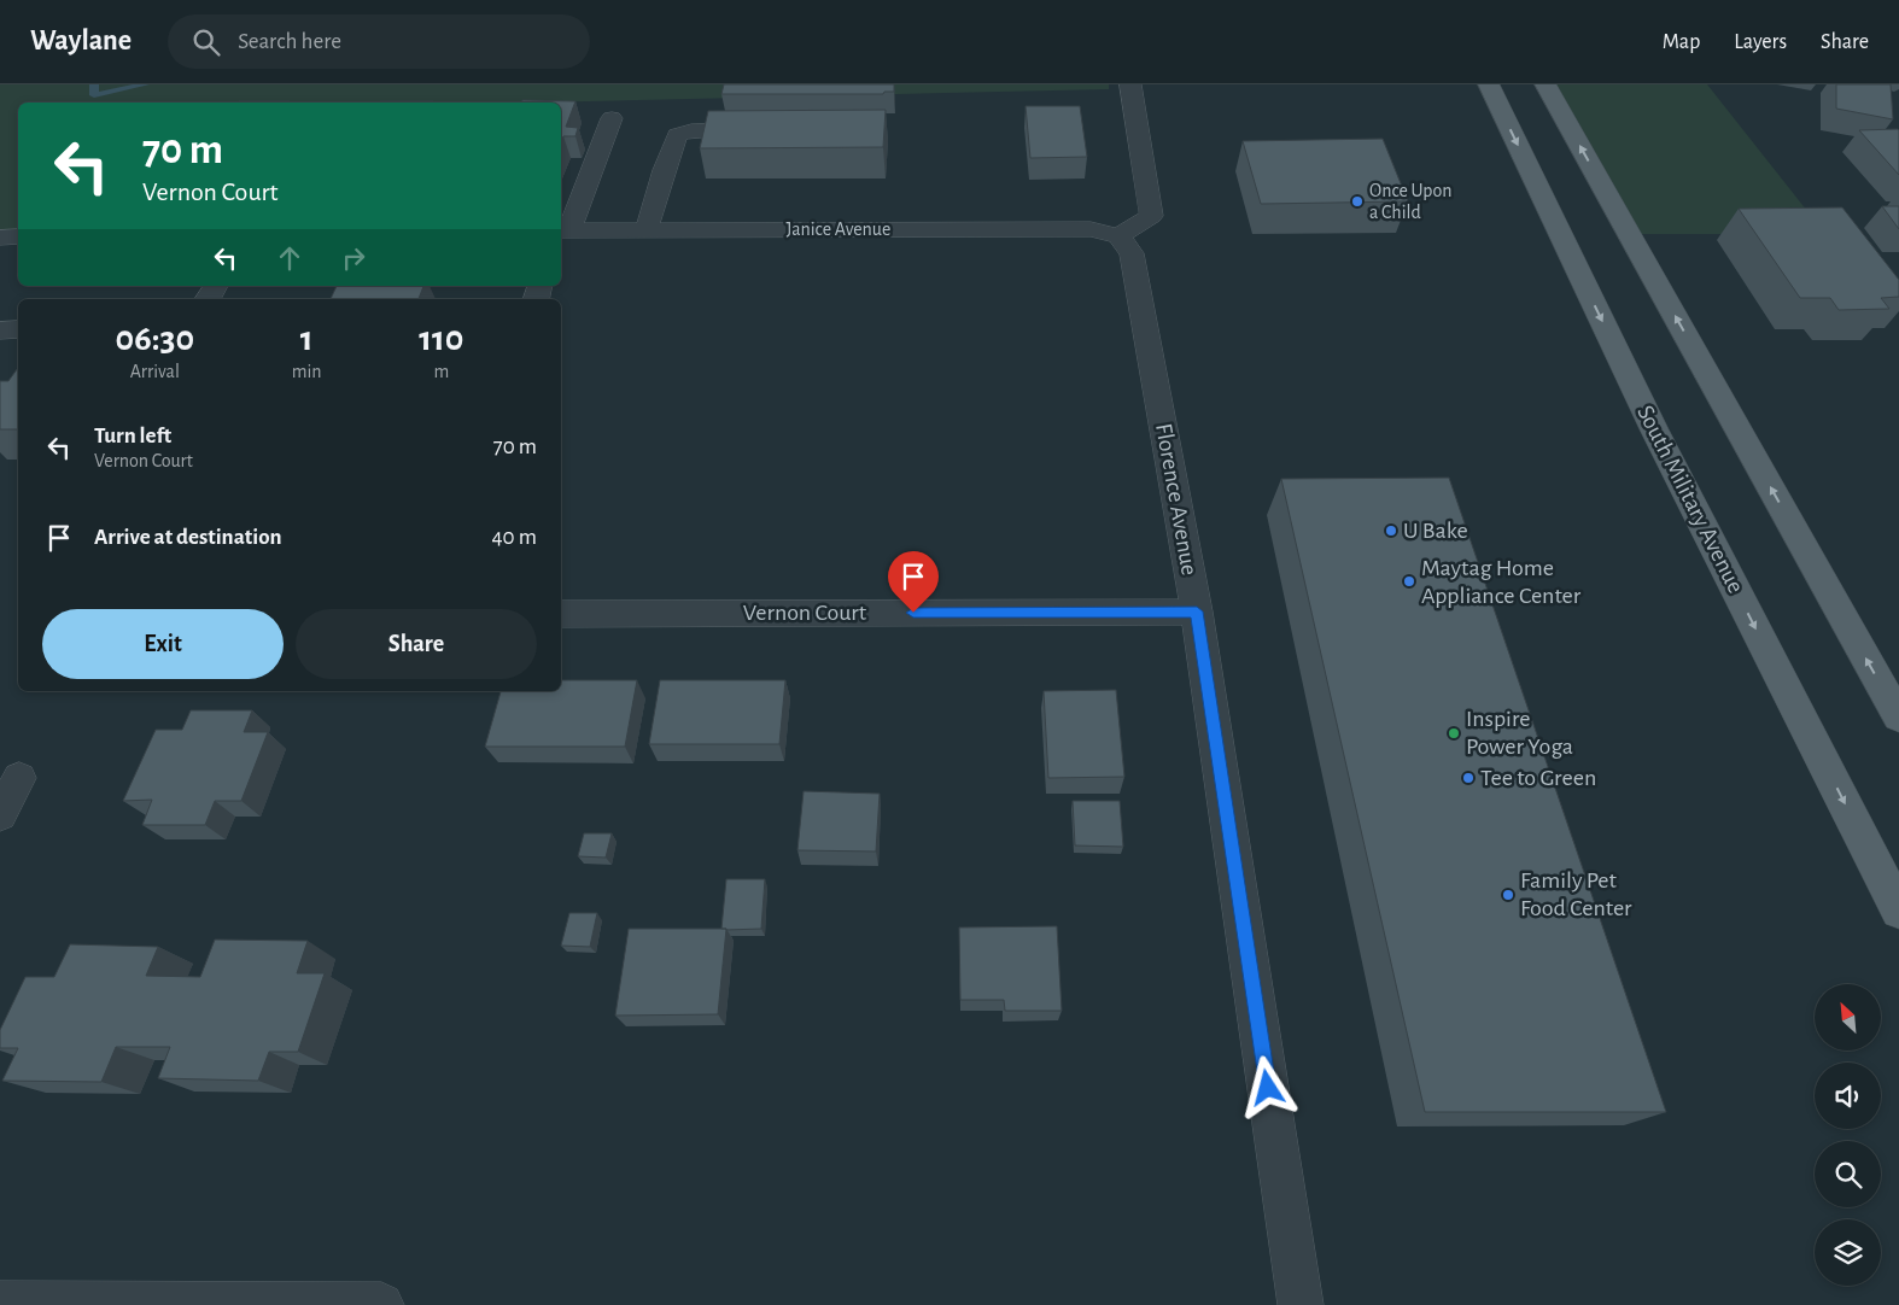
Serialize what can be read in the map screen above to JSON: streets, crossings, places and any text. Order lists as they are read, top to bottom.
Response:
{
  "streets": {
    "main road": ["South Military Avenue"],
    "street": ["Janice Avenue", "Florence Avenue", "Vernon Court"]
  },
  "crossings": [
    ["Janice Avenue", "Florence Avenue"],
    ["Florence Avenue", "Vernon Court"]
  ],
  "places": [
    "Once Upon a Child",
    "U Bake",
    "Maytag Home Appliance Center",
    "Inspire Power Yoga",
    "Tee to Green",
    "Family Pet Food Center"
  ],
  "north": "top left",
  "page": {
    "header": "Waylane",
    "search": "Search here",
    "nav": ["Map", "Layers", "Share"],
    "turn": ["70 m", "Vernon Court"],
    "eta": [
      "06:30",
      "Arrival",
      "1",
      "min",
      "110",
      "m"
    ],
    "list": [
      {
        "name": "Turn left",
        "note": "Vernon Court",
        "value": "70 m"
      },
      {
        "name": "Arrive at destination",
        "value": "40 m"
      }
    ],
    "buttons": ["Exit", "Share"]
  }
}
